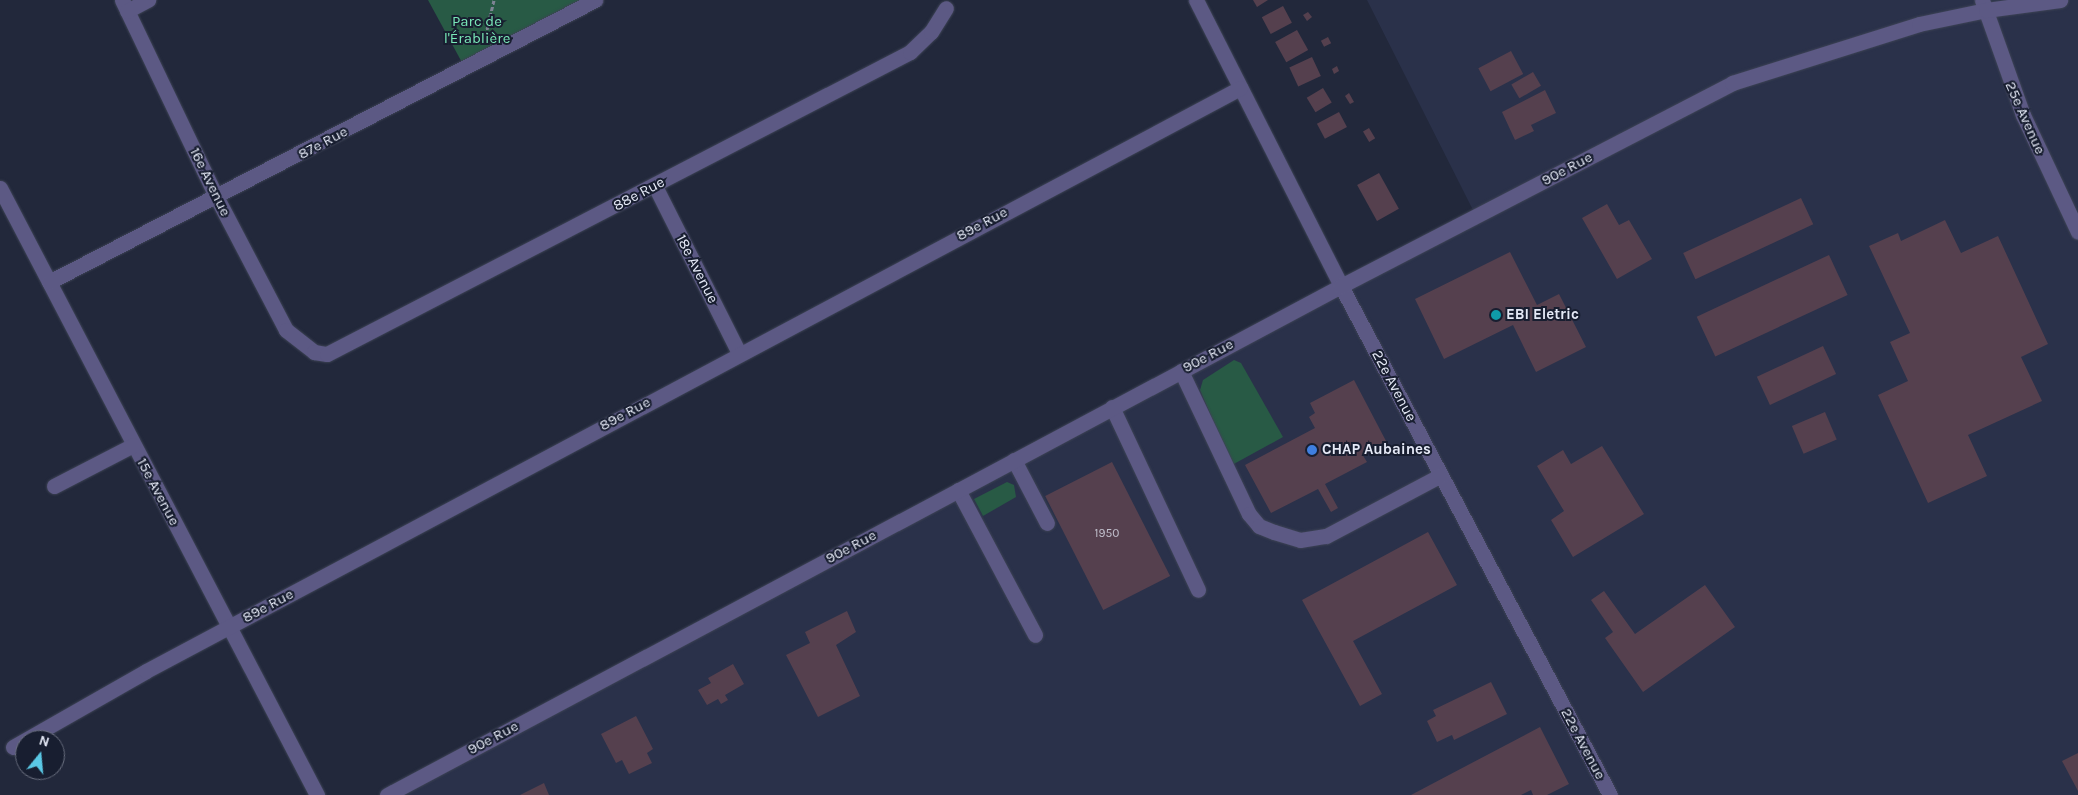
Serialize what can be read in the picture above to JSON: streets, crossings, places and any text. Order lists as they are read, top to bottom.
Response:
{
  "streets": {
    "street": [
      "25e Avenue",
      "87e Rue",
      "90e Rue",
      "16e Avenue",
      "88e Rue",
      "89e Rue",
      "18e Avenue",
      "22e Avenue",
      "15e Avenue"
    ]
  },
  "crossings": [
    ["25e Avenue", "90e Rue"],
    ["87e Rue", "16e Avenue"],
    ["87e Rue", "15e Avenue"],
    ["90e Rue", "22e Avenue"],
    ["16e Avenue", "88e Rue"],
    ["88e Rue", "18e Avenue"],
    ["89e Rue", "18e Avenue"],
    ["89e Rue", "22e Avenue"],
    ["89e Rue", "15e Avenue"]
  ],
  "parks": ["Parc de l'Érablière"],
  "places": ["EBI Eletric", "CHAP Aubaines"],
  "house_numbers": ["1950"],
  "north": "top"
}
